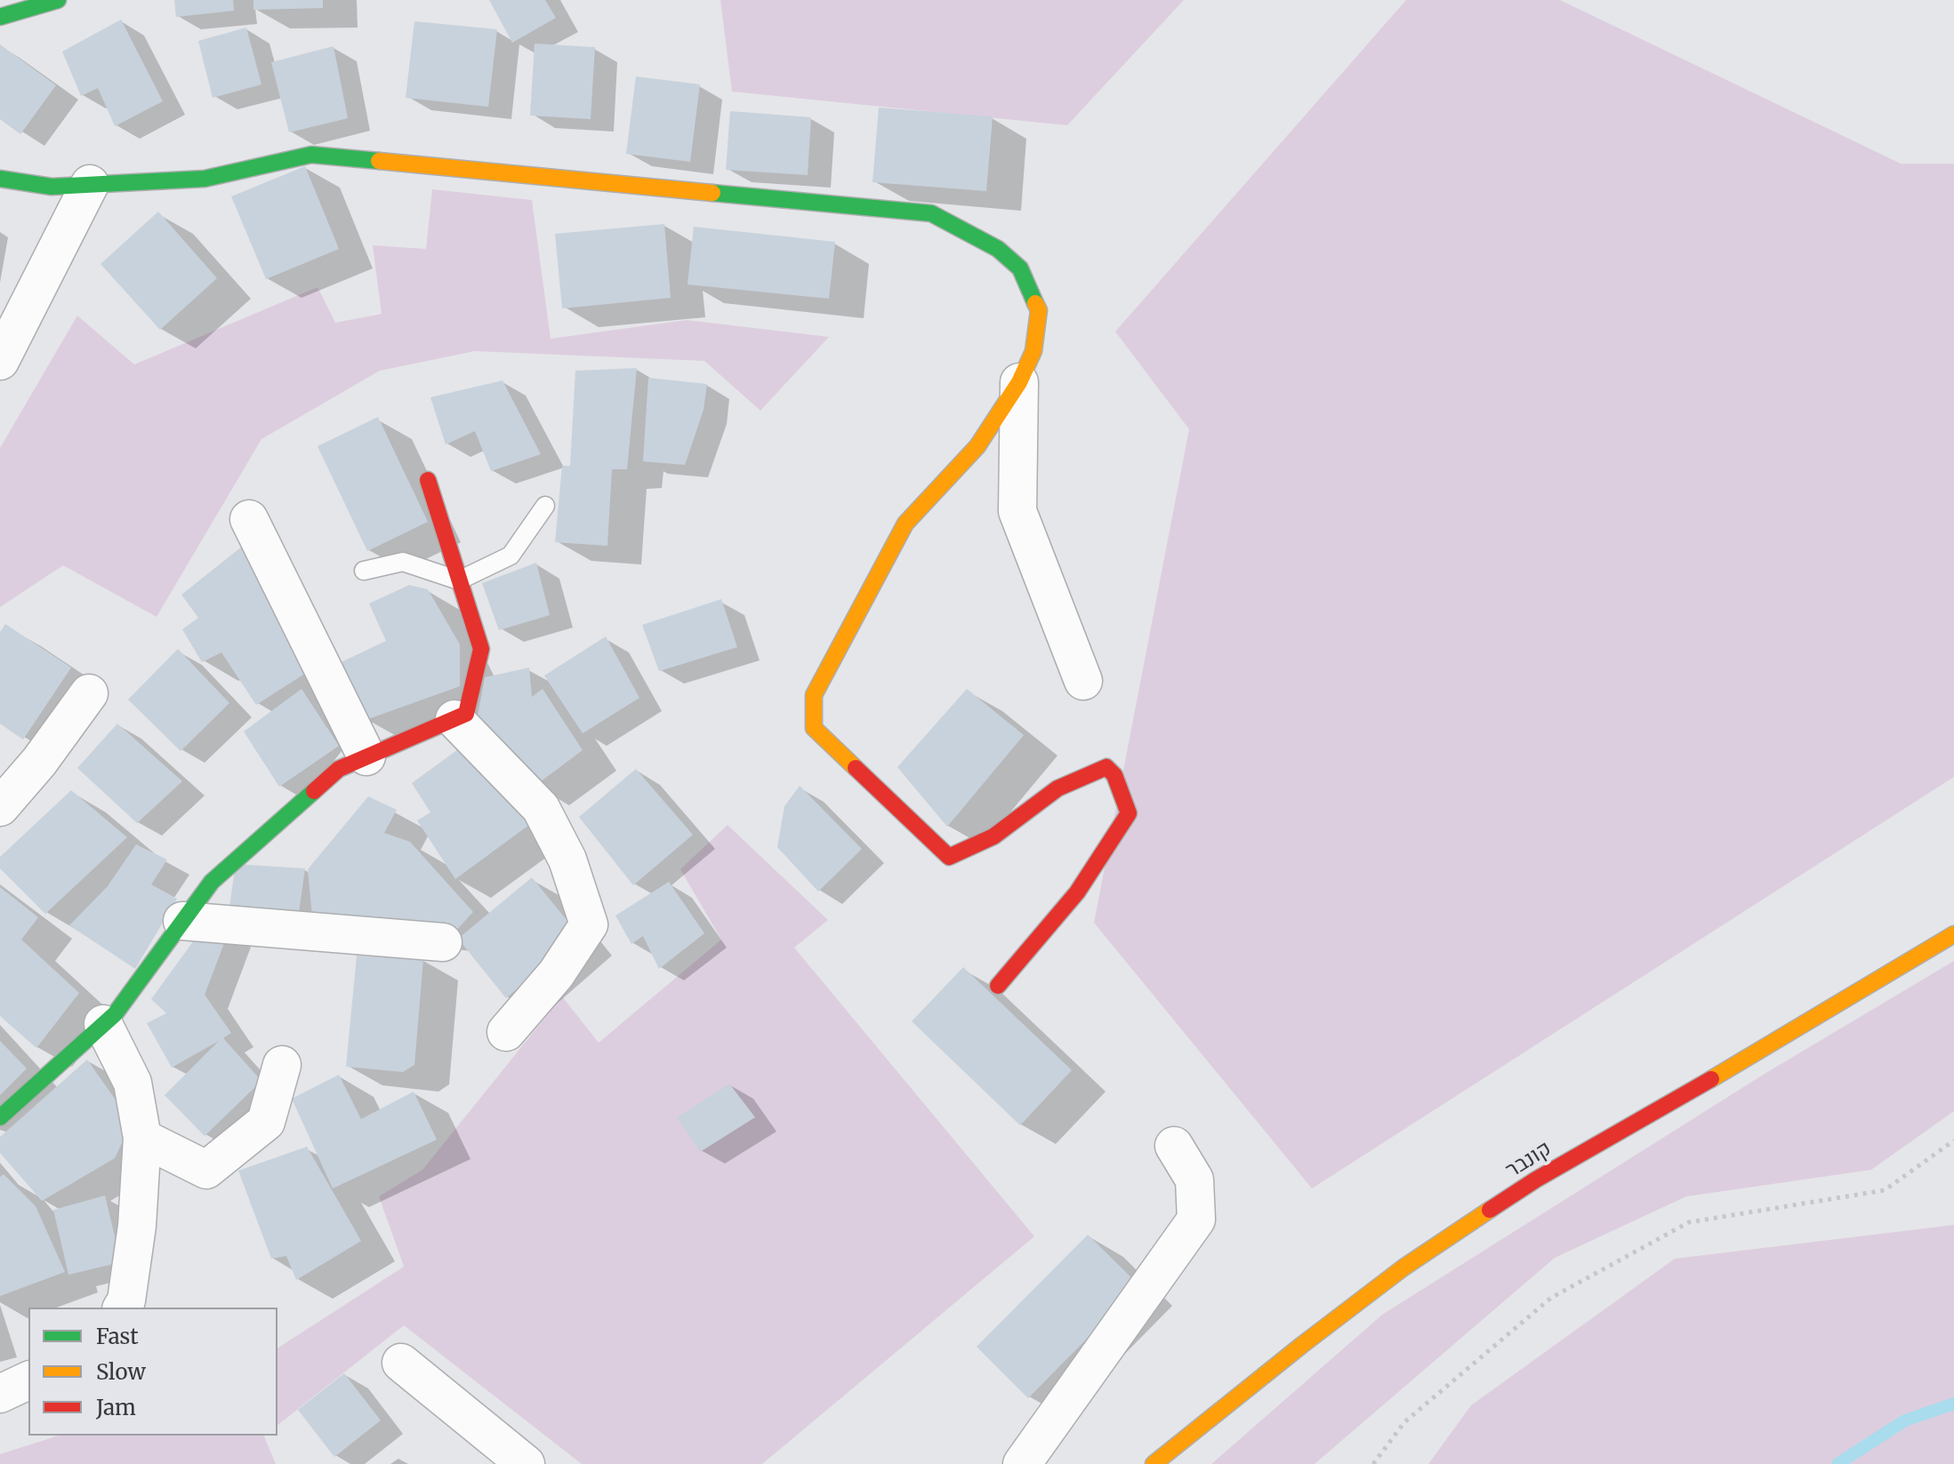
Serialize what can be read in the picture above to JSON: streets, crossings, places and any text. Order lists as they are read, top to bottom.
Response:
{
  "streets": {
    "street": ["קונבר"]
  },
  "legend": ["Fast", "Slow", "Jam"]
}
